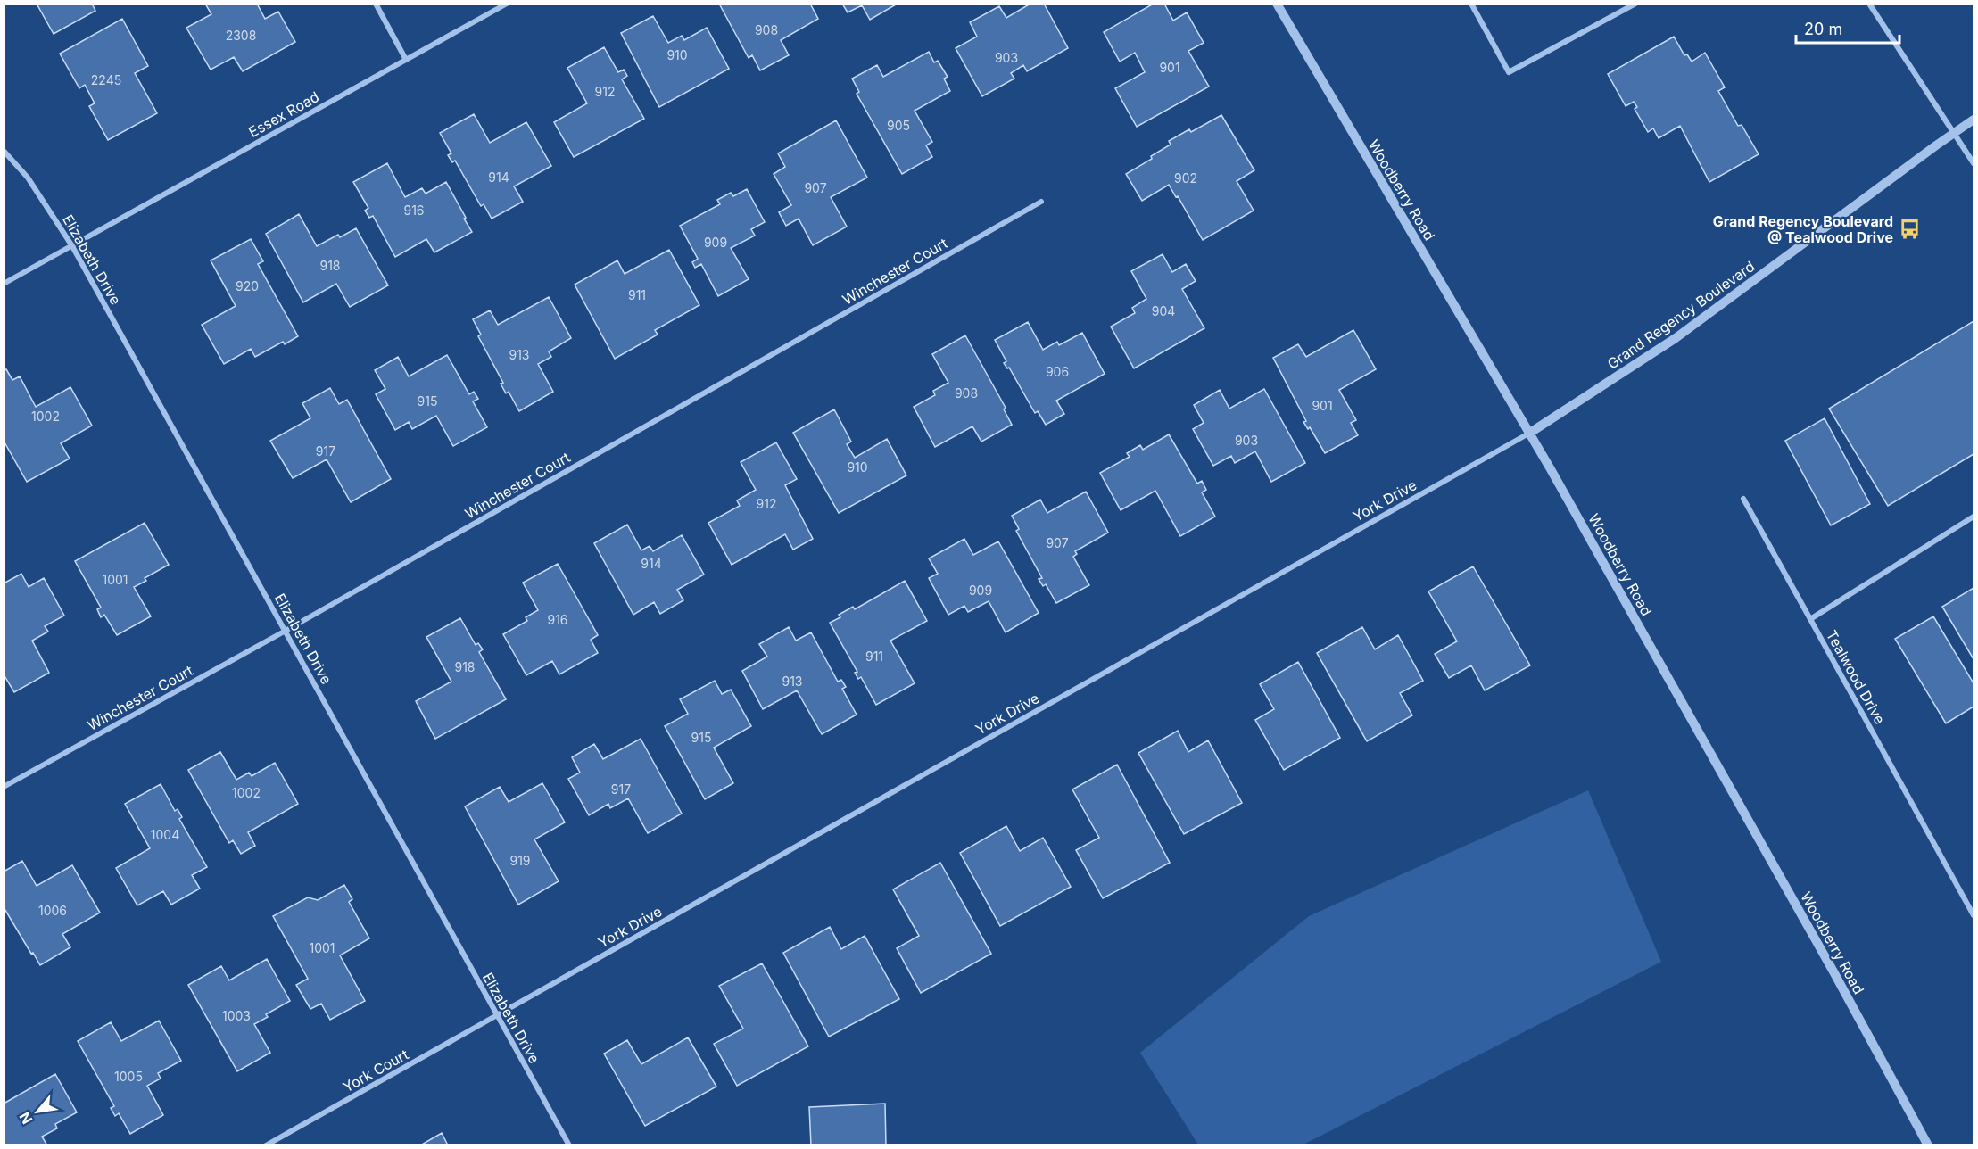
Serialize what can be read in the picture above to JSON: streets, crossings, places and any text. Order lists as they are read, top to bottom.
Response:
{
  "streets": {
    "street": [
      "Essex Road",
      "Woodberry Road",
      "Elizabeth Drive",
      "Winchester Court",
      "Grand Regency Boulevard",
      "York Drive",
      "Tealwood Drive",
      "York Court"
    ]
  },
  "crossings": [
    ["Essex Road", "Elizabeth Drive"],
    ["Woodberry Road", "Grand Regency Boulevard"],
    ["Woodberry Road", "York Drive"],
    ["Elizabeth Drive", "Winchester Court"],
    ["Elizabeth Drive", "York Drive"],
    ["Elizabeth Drive", "York Court"],
    ["Grand Regency Boulevard", "York Drive"],
    ["York Drive", "York Court"]
  ],
  "places": {
    "bus stop": ["Grand Regency Boulevard @ Tealwood Drive"]
  },
  "house_numbers": [
    "908",
    "2308",
    "910",
    "903",
    "901",
    "2245",
    "912",
    "905",
    "914",
    "902",
    "907",
    "916",
    "909",
    "918",
    "920",
    "911",
    "904",
    "913",
    "906",
    "908",
    "915",
    "901",
    "1002",
    "903",
    "917",
    "910",
    "912",
    "907",
    "914",
    "1001",
    "909",
    "916",
    "911",
    "918",
    "913",
    "915",
    "917",
    "1002",
    "1004",
    "919",
    "1006",
    "1001",
    "1003",
    "1005"
  ],
  "scale_bar": "20 m",
  "north": "bottom left"
}
